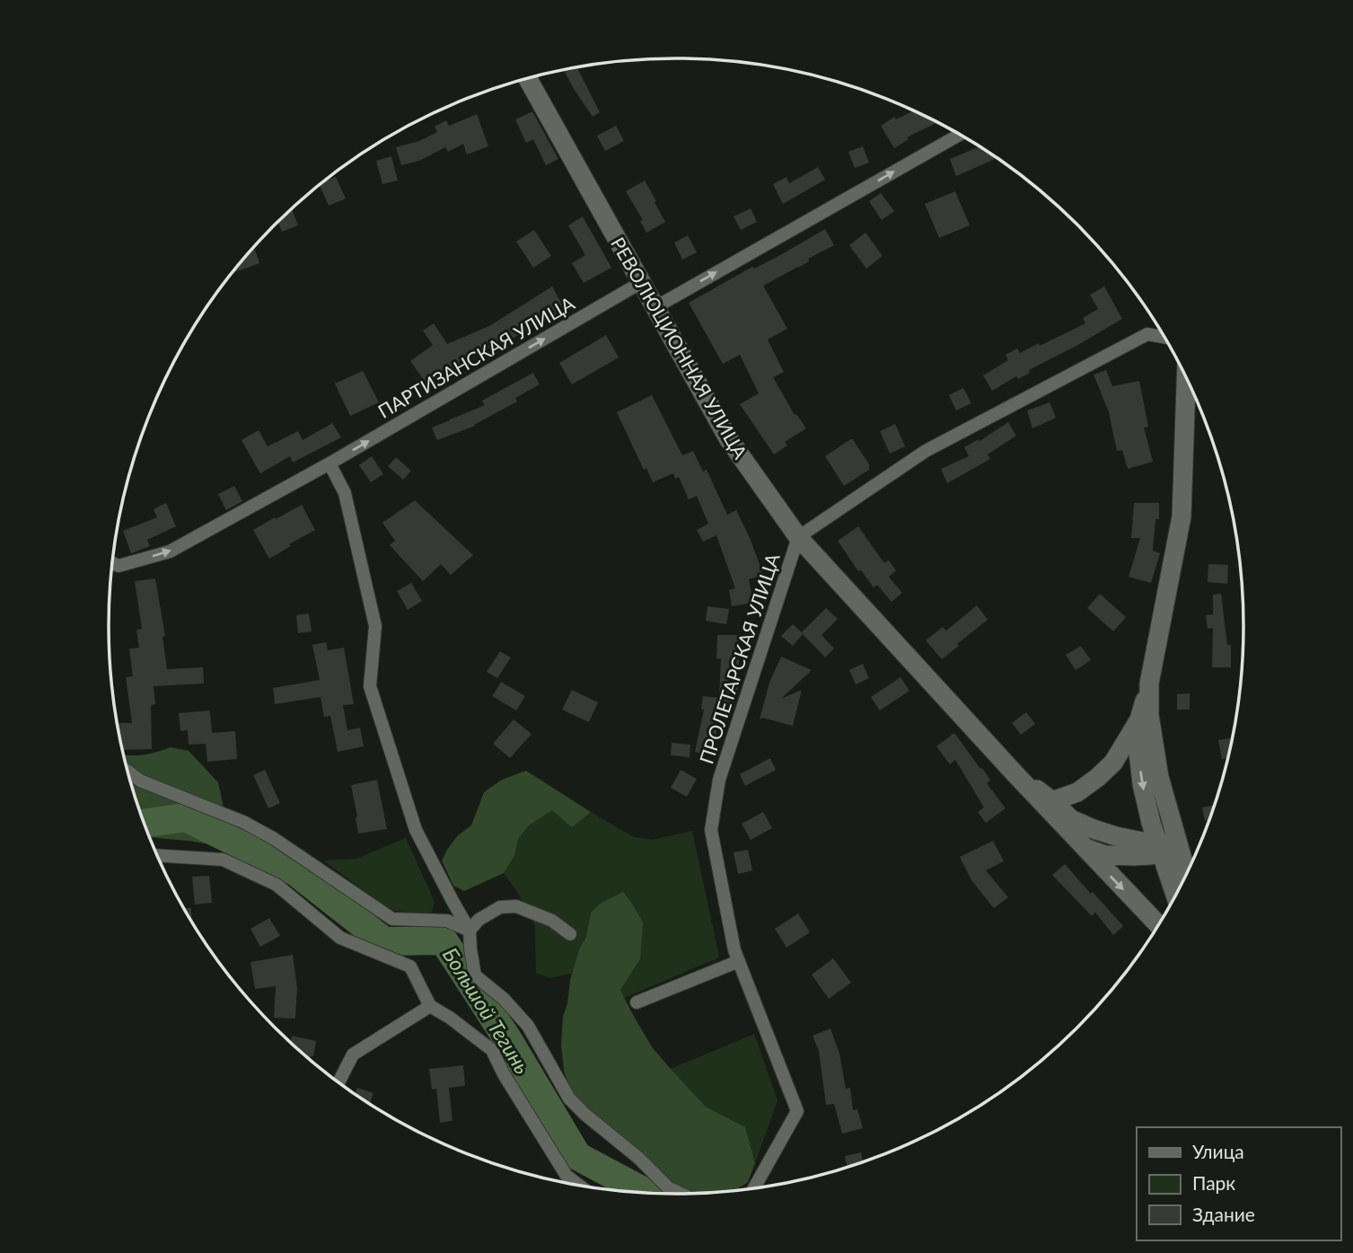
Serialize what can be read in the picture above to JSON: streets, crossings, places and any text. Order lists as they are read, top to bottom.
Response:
{
  "streets": {
    "street": ["РЕВОЛЮЦИОННАЯ УЛИЦА", "ПАРТИЗАНСКАЯ УЛИЦА", "ПРОЛЕТАРСКАЯ УЛИЦА"]
  },
  "crossings": [
    ["РЕВОЛЮЦИОННАЯ УЛИЦА", "ПАРТИЗАНСКАЯ УЛИЦА"],
    ["РЕВОЛЮЦИОННАЯ УЛИЦА", "ПРОЛЕТАРСКАЯ УЛИЦА"]
  ],
  "one_way": ["ПАРТИЗАНСКАЯ УЛИЦА"],
  "water": ["Большой Тегинь"],
  "legend": ["Улица", "Парк", "Здание"]
}
